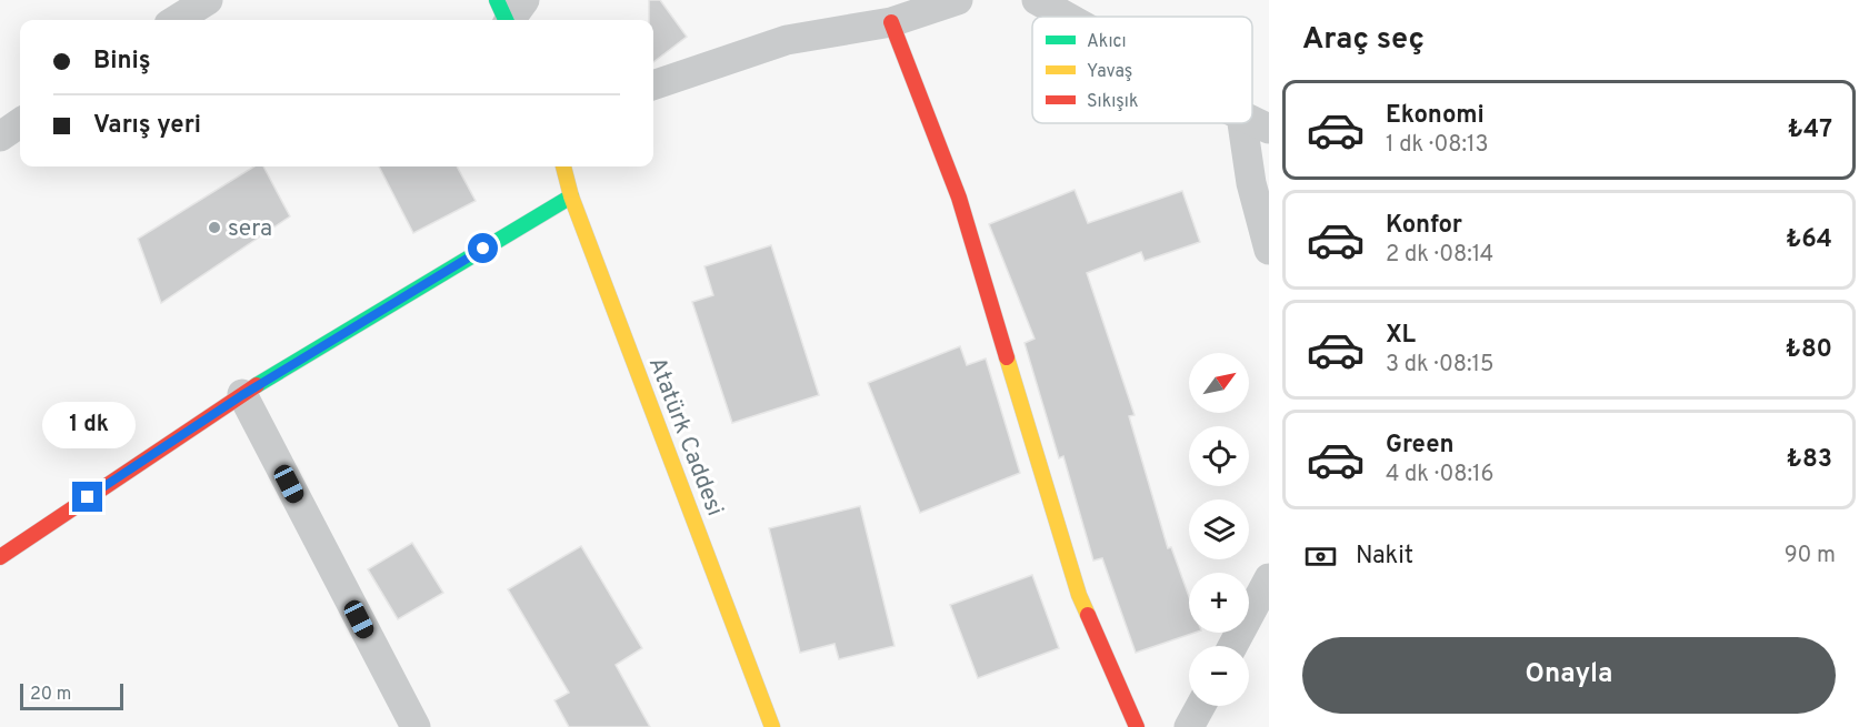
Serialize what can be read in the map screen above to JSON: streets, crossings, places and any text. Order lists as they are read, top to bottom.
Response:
{
  "streets": {
    "street": ["Atatürk Caddesi"]
  },
  "places": ["sera"],
  "legend": ["Akıcı", "Yavaş", "Sıkışık"],
  "scale_bar": "20 m",
  "north": "top right",
  "page": {
    "heading": "Araç seç",
    "banner": ["Biniş", "Varış yeri"],
    "list": [
      {
        "name": "Ekonomi",
        "note": "1 dk · 08:13",
        "value": "₺47"
      },
      {
        "name": "Konfor",
        "note": "2 dk · 08:14",
        "value": "₺64"
      },
      {
        "name": "XL",
        "note": "3 dk · 08:15",
        "value": "₺80"
      },
      {
        "name": "Green",
        "note": "4 dk · 08:16",
        "value": "₺83"
      }
    ],
    "map_buttons": ["+", "−"],
    "bubble": "1 dk",
    "pay": ["Nakit", "90 m"],
    "buttons": "Onayla",
    "scale": "20 m"
  }
}
